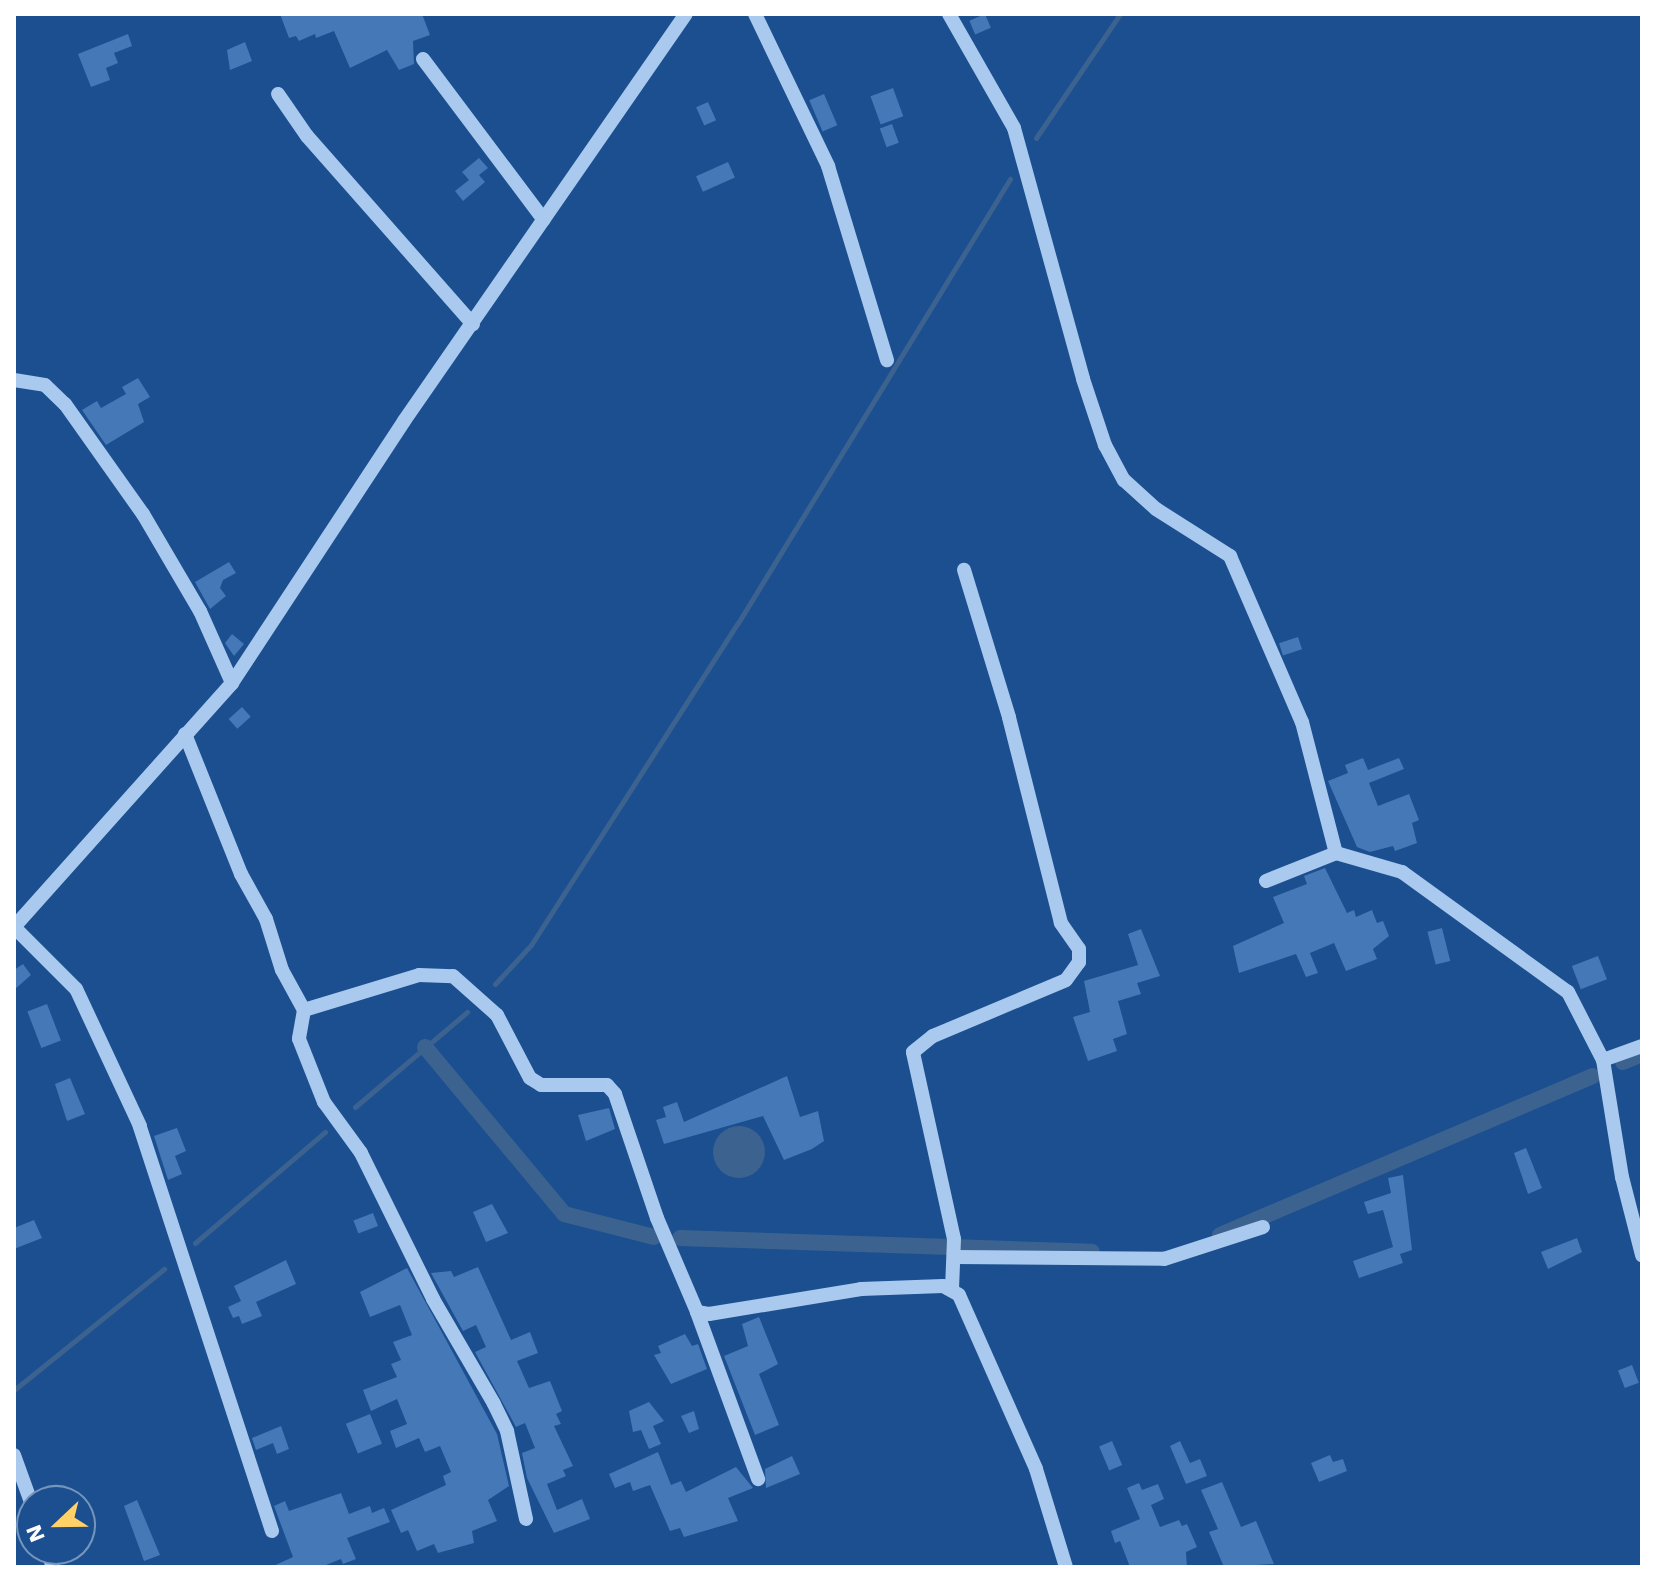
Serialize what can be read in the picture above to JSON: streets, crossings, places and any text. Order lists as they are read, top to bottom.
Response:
{
  "north": "left"
}
